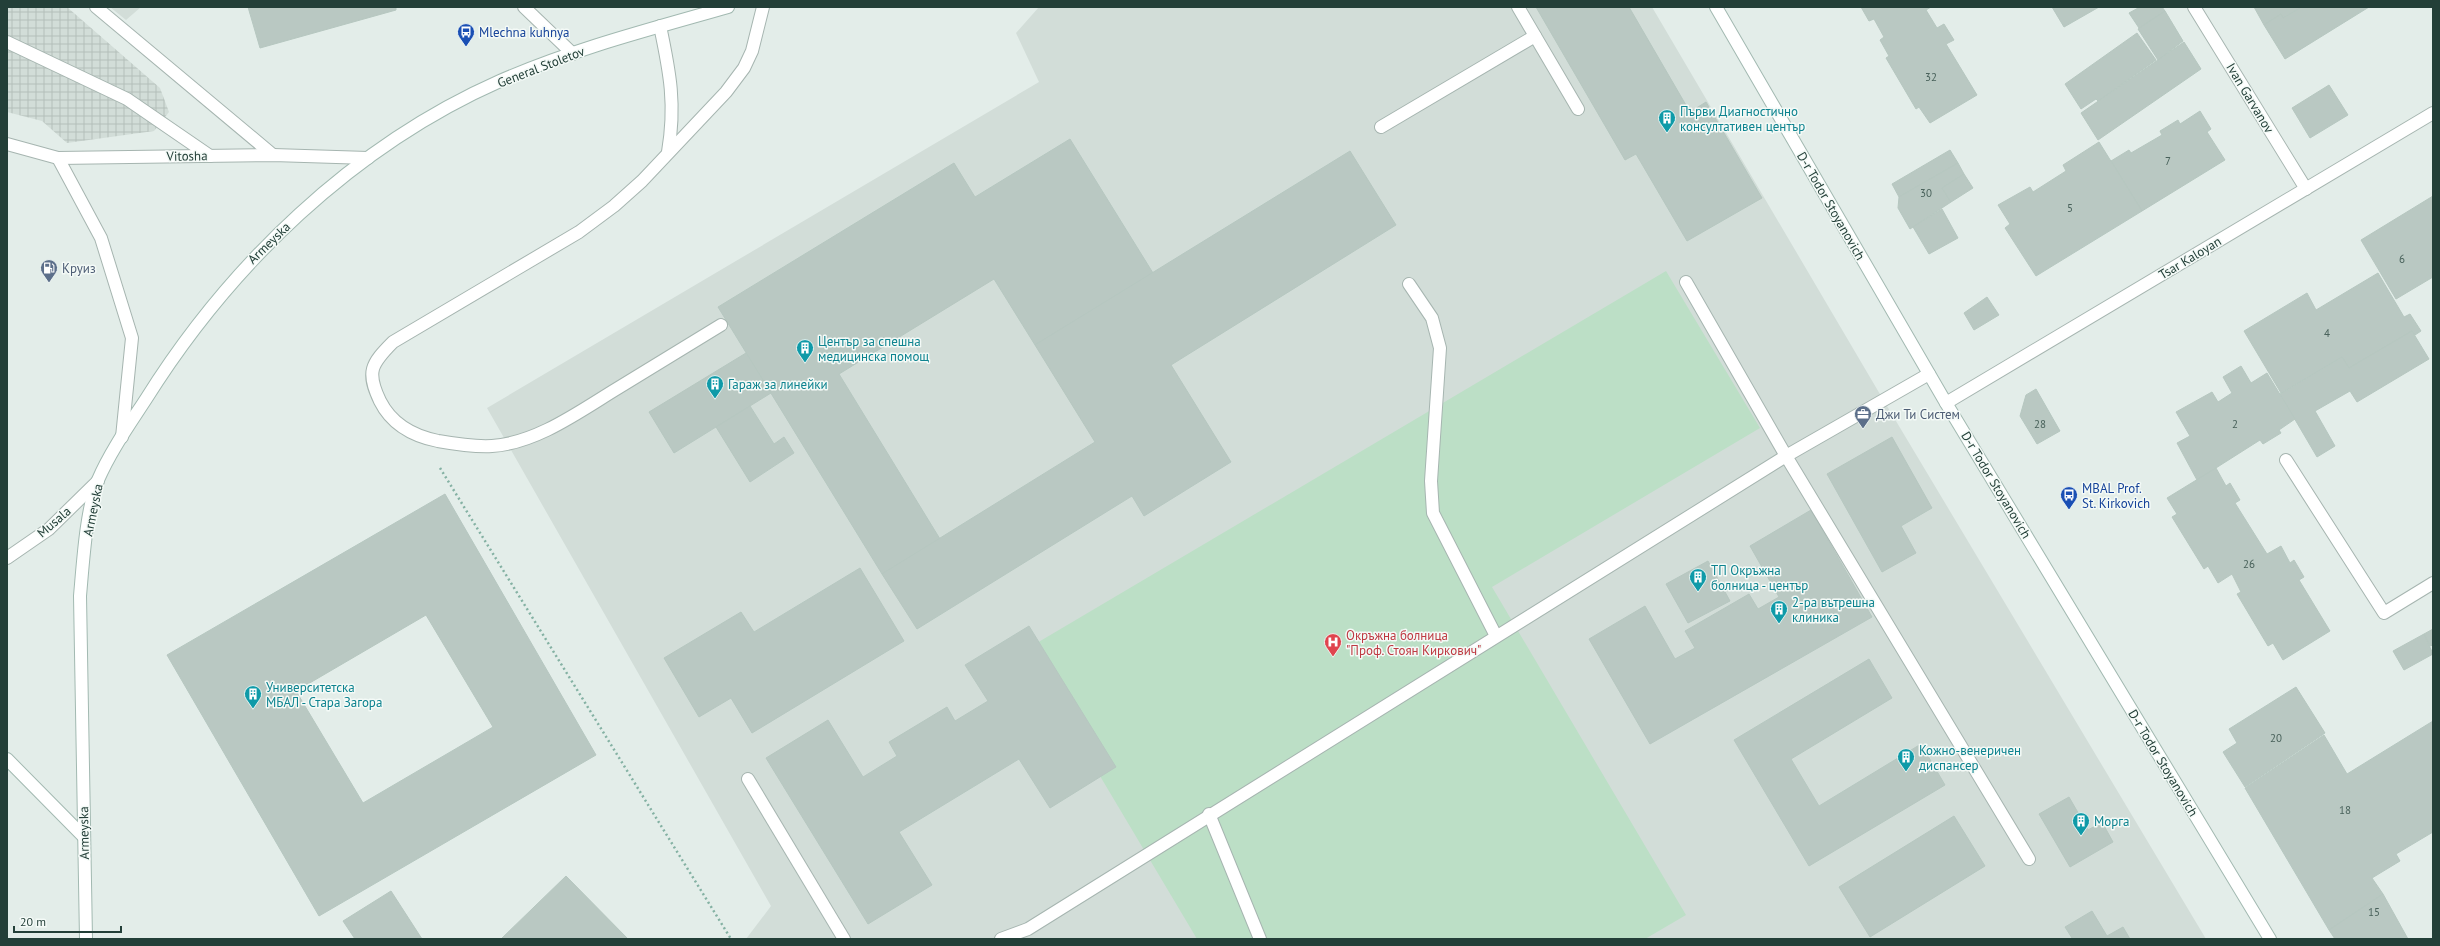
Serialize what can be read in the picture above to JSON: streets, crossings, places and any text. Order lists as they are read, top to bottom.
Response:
{
  "streets": {
    "street": [
      "General Stoletov",
      "Ivan Garvanov",
      "Vitosha",
      "D-r Todor Stoyanovich",
      "Armeyska",
      "Tsar Kaloyan",
      "Musala"
    ]
  },
  "crossings": [
    ["General Stoletov", "Vitosha"],
    ["General Stoletov", "Armeyska"],
    ["Ivan Garvanov", "Tsar Kaloyan"],
    ["Vitosha", "Armeyska"],
    ["D-r Todor Stoyanovich", "Tsar Kaloyan"],
    ["Armeyska", "Musala"]
  ],
  "places": {
    "bus stop": ["Mlechna kuhnya", "MBAL Prof. St. Kirkovich"],
    "building": [
      "Първи Диагностично консултативен център",
      "Център за спешна медицинска помощ",
      "Гараж за линейки",
      "ТП Окръжна болница - център",
      "2-ра вътрешна клиника",
      "Университетска МБАЛ - Стара Загора",
      "Кожно-венеричен диспансер",
      "Морга"
    ],
    "fuel station": ["Круиз"],
    "office": ["Джи Ти Систем"],
    "hospital": ["Окръжна болница \"Проф. Стоян Киркович\""]
  },
  "house_numbers": [
    "32",
    "7",
    "30",
    "5",
    "6",
    "4",
    "28",
    "2",
    "26",
    "20",
    "18",
    "15"
  ],
  "scale_bar": "20 m"
}
